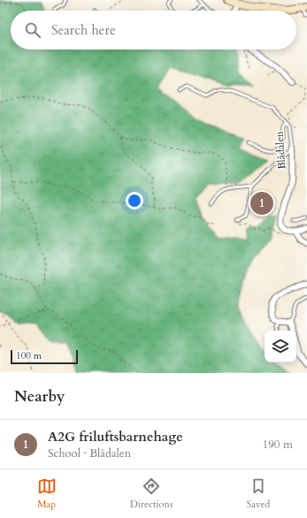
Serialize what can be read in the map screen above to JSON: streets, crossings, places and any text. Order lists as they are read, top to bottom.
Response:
{
  "streets": {
    "street": ["Blådalen"]
  },
  "scale_bar": "100 m",
  "page": {
    "search": "Search here",
    "pins": "1",
    "scale": "100 m",
    "heading": "Nearby",
    "list": [
      {
        "mark": "1",
        "name": "A2G friluftsbarnehage",
        "note": "School · Blådalen",
        "value": "190 m"
      }
    ],
    "nav": ["Map", "Directions", "Saved"]
  }
}
